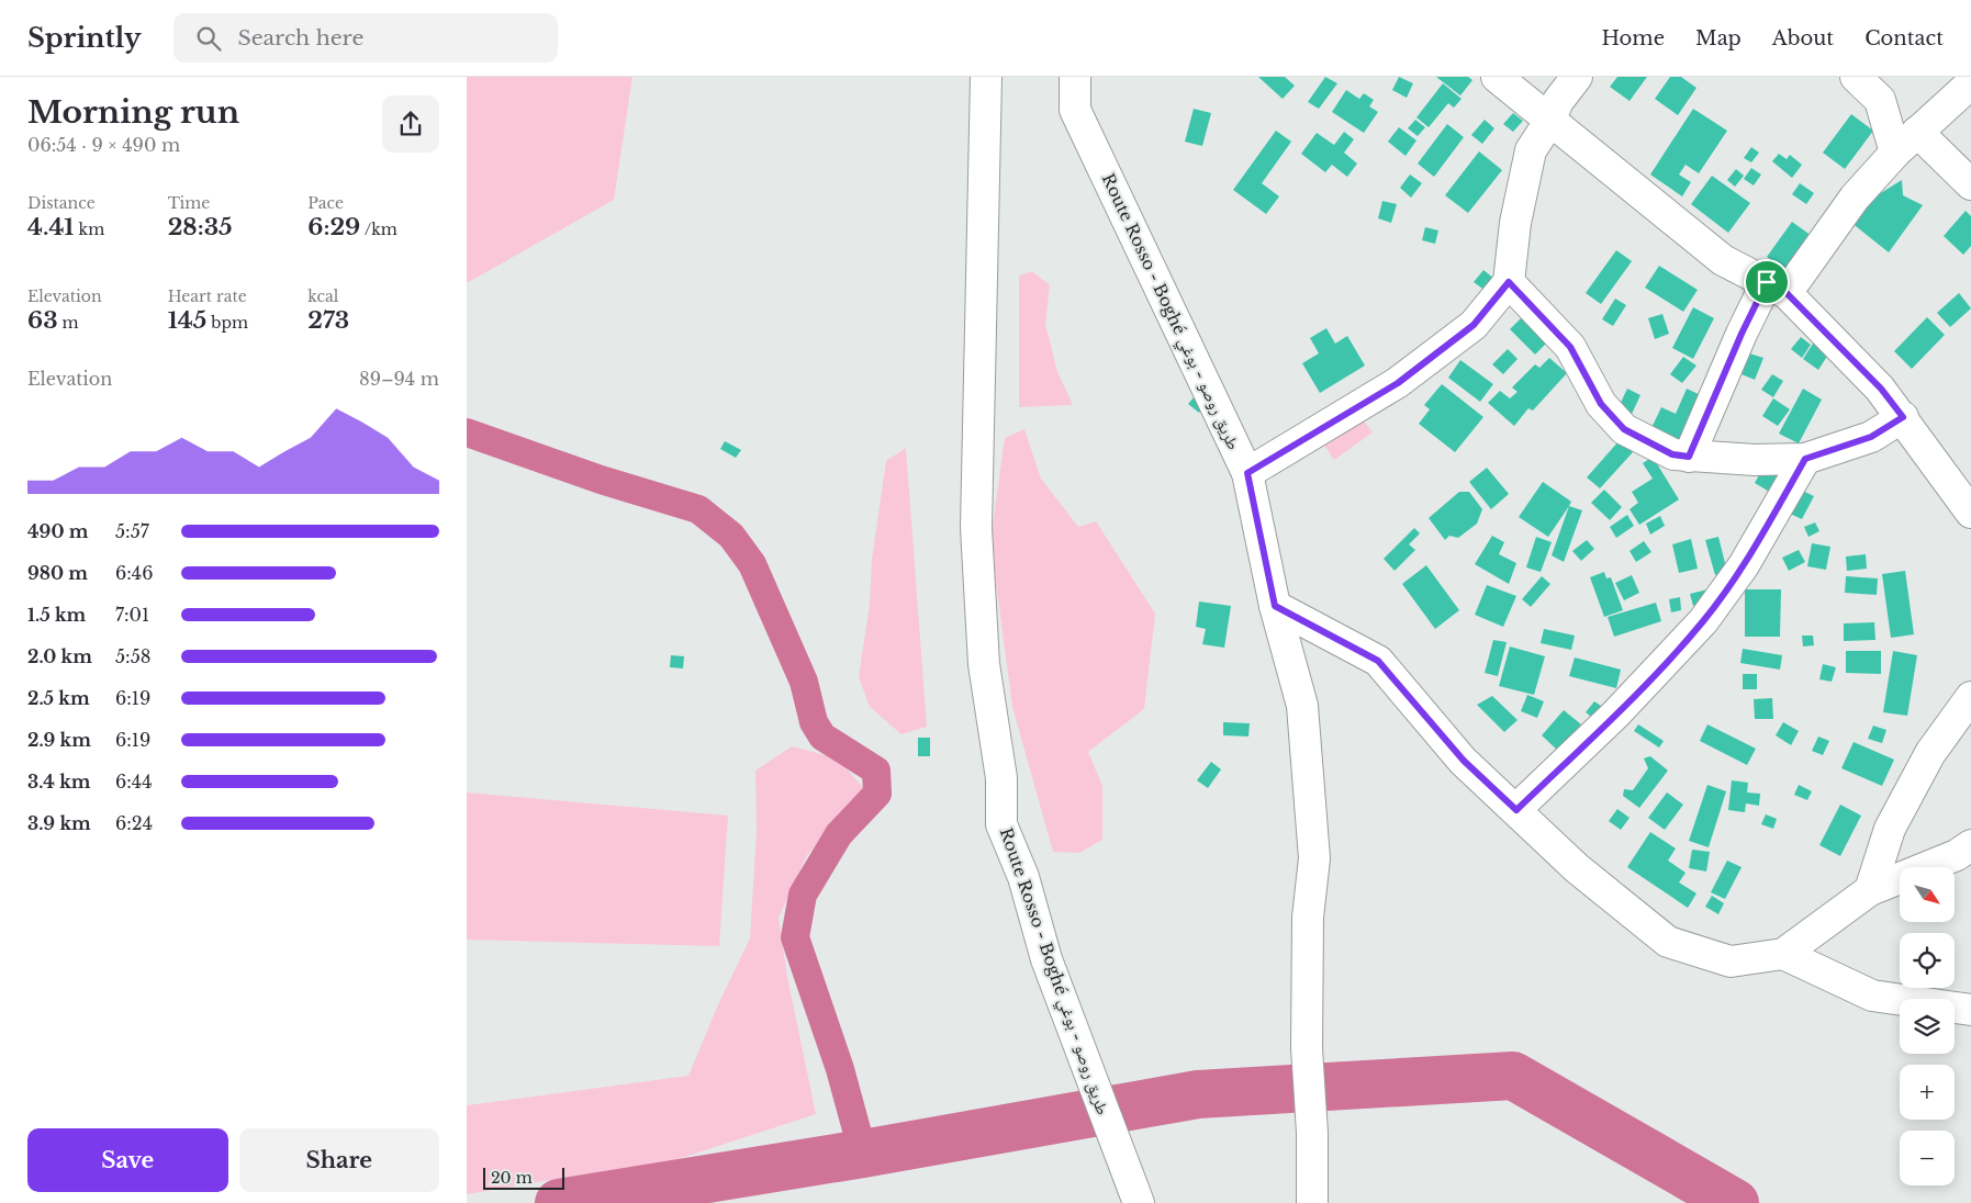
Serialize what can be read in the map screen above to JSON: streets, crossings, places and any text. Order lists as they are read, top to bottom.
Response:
{
  "streets": {
    "main road": ["Route Rosso - Boghé طريق روصو - بوغي"]
  },
  "scale_bar": "20 m",
  "north": "bottom right",
  "page": {
    "header": "Sprintly",
    "search": "Search here",
    "nav": [
      "Home",
      "Map",
      "About",
      "Contact"
    ],
    "heading": ["Morning run", "06:54 · 9 × 490 m"],
    "stats": [
      ["Distance", "4.41 km"],
      ["Time", "28:35"],
      ["Pace", "6:29 /km"],
      ["Elevation", "63 m"],
      ["Heart rate", "145 bpm"],
      ["kcal", "273"]
    ],
    "chart": ["Elevation", "89–94 m"],
    "list": [
      {
        "name": "490 m",
        "note": "5:57"
      },
      {
        "name": "980 m",
        "note": "6:46"
      },
      {
        "name": "1.5 km",
        "note": "7:01"
      },
      {
        "name": "2.0 km",
        "note": "5:58"
      },
      {
        "name": "2.5 km",
        "note": "6:19"
      },
      {
        "name": "2.9 km",
        "note": "6:19"
      },
      {
        "name": "3.4 km",
        "note": "6:44"
      },
      {
        "name": "3.9 km",
        "note": "6:24"
      }
    ],
    "map_buttons": ["+", "−"],
    "buttons": ["Save", "Share"],
    "scale": "20 m"
  }
}
